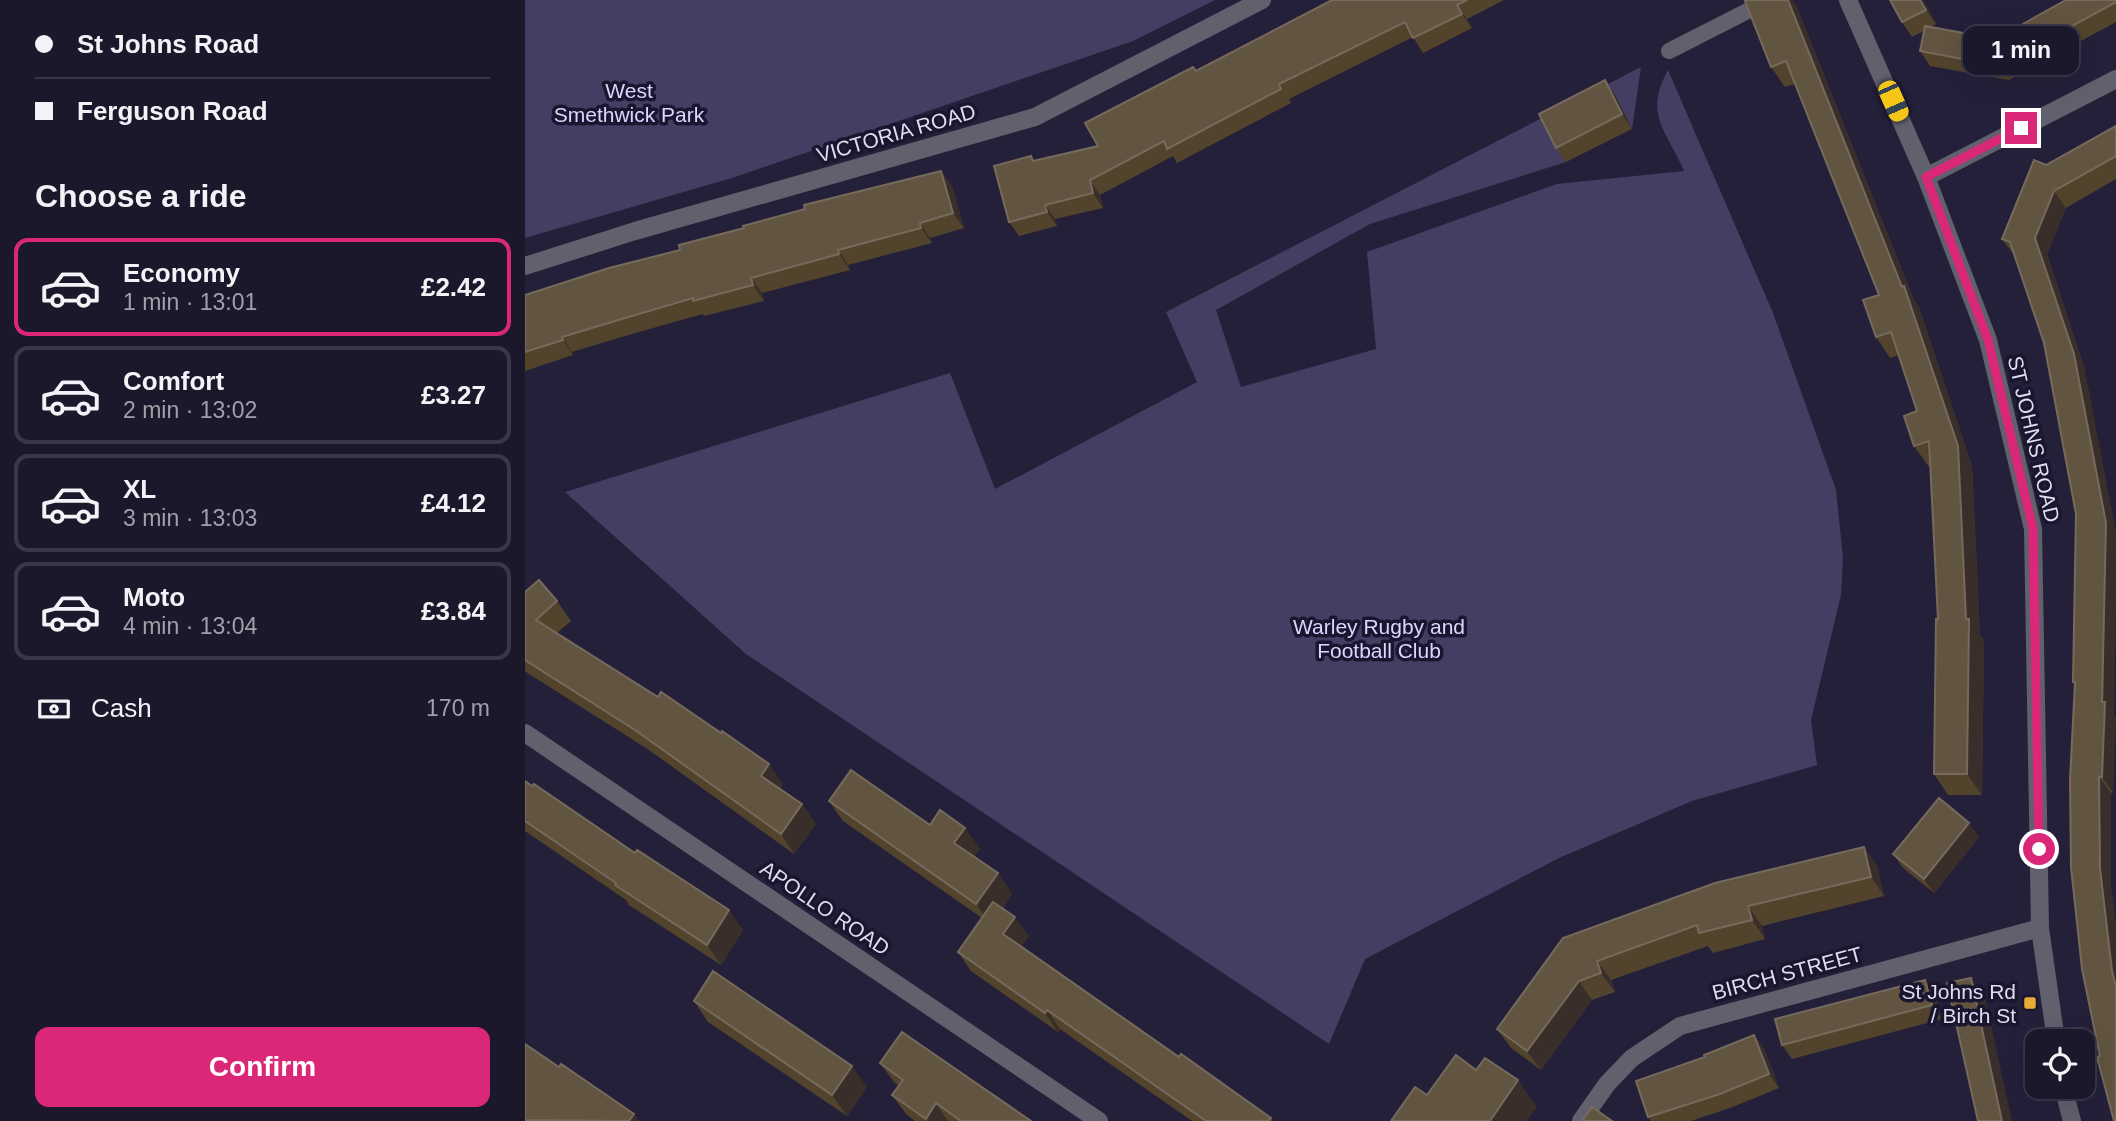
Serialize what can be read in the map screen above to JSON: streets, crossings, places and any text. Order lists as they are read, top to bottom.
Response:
{
  "streets": {
    "street": [
      "VICTORIA ROAD",
      "ST JOHNS ROAD",
      "APOLLO ROAD",
      "BIRCH STREET"
    ]
  },
  "crossings": [
    ["ST JOHNS ROAD", "BIRCH STREET"]
  ],
  "parks": ["West Smethwick Park", "Warley Rugby and Football Club"],
  "places": {
    "transit": ["St Johns Rd / Birch St"]
  },
  "page": {
    "banner": ["St Johns Road", "Ferguson Road"],
    "bubble": "1 min",
    "heading": "Choose a ride",
    "list": [
      {
        "name": "Economy",
        "note": "1 min · 13:01",
        "value": "£2.42"
      },
      {
        "name": "Comfort",
        "note": "2 min · 13:02",
        "value": "£3.27"
      },
      {
        "name": "XL",
        "note": "3 min · 13:03",
        "value": "£4.12"
      },
      {
        "name": "Moto",
        "note": "4 min · 13:04",
        "value": "£3.84"
      }
    ],
    "pay": ["Cash", "170 m"],
    "buttons": "Confirm"
  }
}
